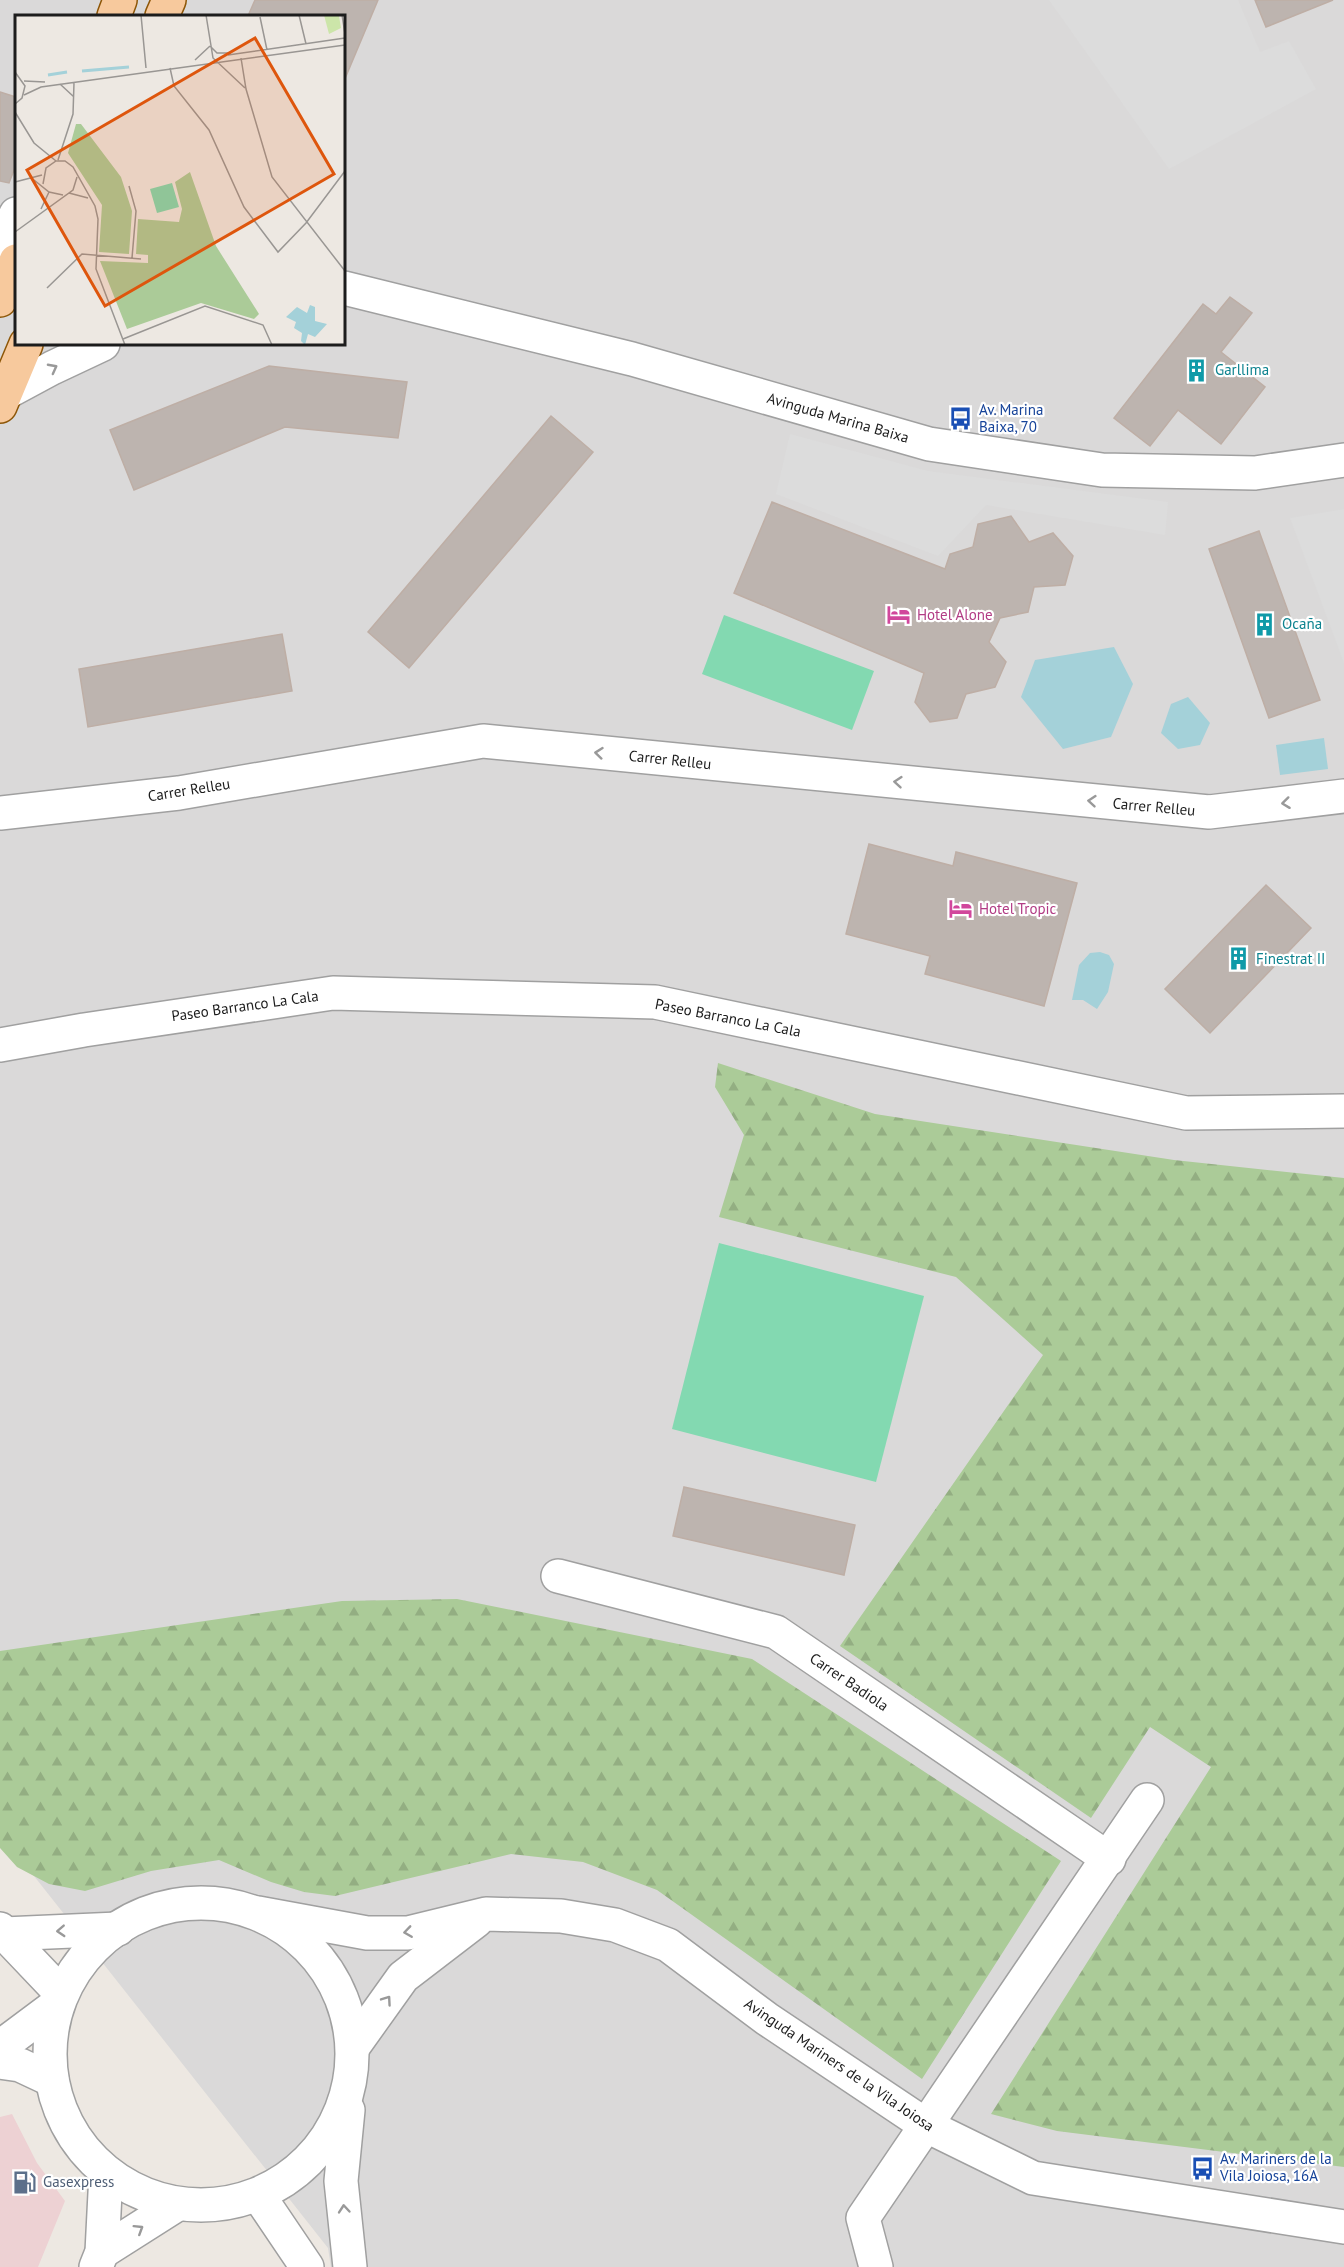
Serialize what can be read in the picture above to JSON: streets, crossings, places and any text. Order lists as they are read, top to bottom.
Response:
{
  "streets": {
    "street": [
      "Avinguda Marina Baixa",
      "Carrer Relleu",
      "Paseo Barranco La Cala",
      "Carrer Badiola",
      "Avinguda Mariners de la Vila Joiosa"
    ]
  },
  "one_way": ["Carrer Relleu"],
  "places": {
    "building": ["Garllima", "Ocaña", "Finestrat II"],
    "bus stop": ["Av. Marina Baixa, 70", "Av. Mariners de la Vila Joiosa, 16A"],
    "hotel": ["Hotel Alone", "Hotel Tropic"],
    "fuel station": ["Gasexpress"]
  }
}
